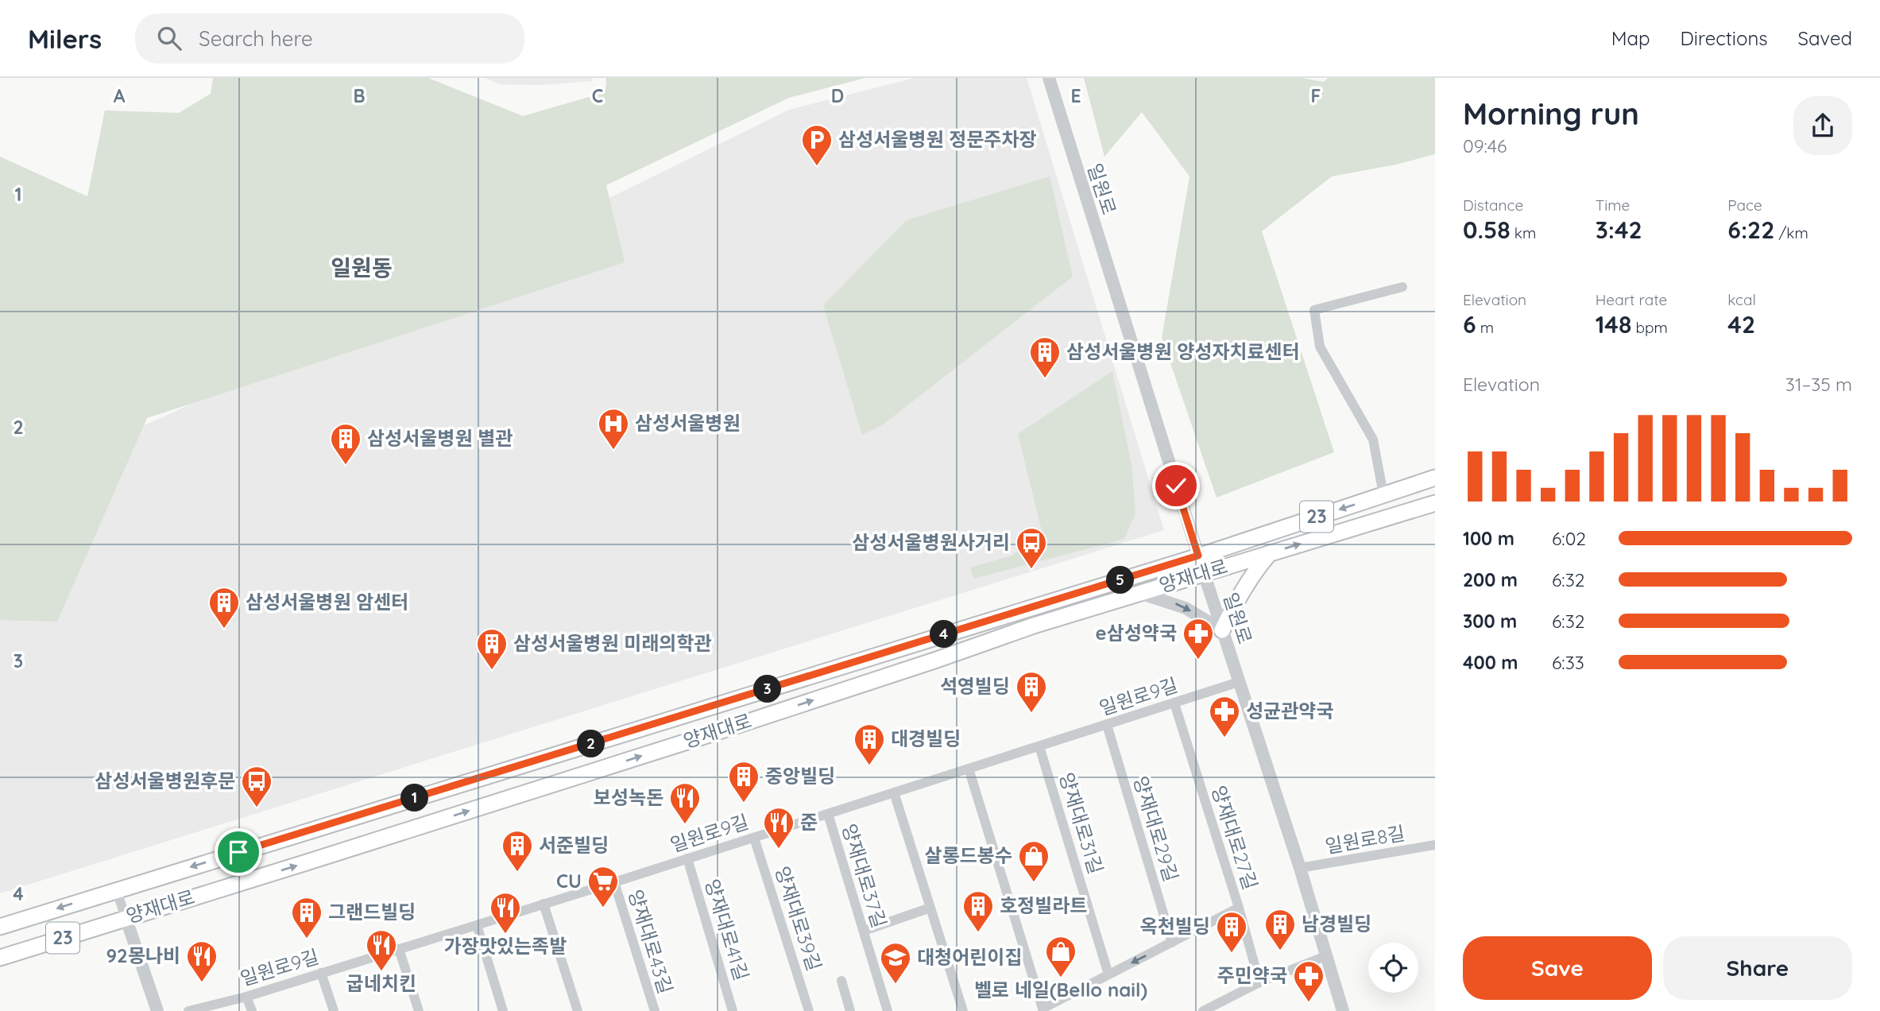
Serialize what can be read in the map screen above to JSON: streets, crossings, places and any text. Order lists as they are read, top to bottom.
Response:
{
  "streets": {
    "main road": ["23", "양재대로"],
    "street": [
      "일원로",
      "일원로9길",
      "양재대로31길",
      "양재대로29길",
      "양재대로27길",
      "일원로8길",
      "양재대로37길",
      "양재대로39길",
      "양재대로41길",
      "양재대로43길"
    ]
  },
  "crossings": [
    ["일원로", "양재대로"],
    ["일원로", "일원로9길"],
    ["일원로", "일원로8길"],
    ["일원로9길", "양재대로31길"],
    ["일원로9길", "양재대로29길"],
    ["일원로9길", "양재대로27길"],
    ["일원로9길", "양재대로37길"],
    ["일원로9길", "양재대로39길"],
    ["일원로9길", "양재대로41길"],
    ["일원로9길", "양재대로43길"]
  ],
  "districts": ["일원동"],
  "places": {
    "parking": ["삼성서울병원 정문주차장"],
    "building": [
      "삼성서울병원 양성자치료센터",
      "삼성서울병원 별관",
      "삼성서울병원 암센터",
      "삼성서울병원 미래의학관",
      "석영빌딩",
      "대경빌딩",
      "중앙빌딩",
      "서준빌딩",
      "호정빌라트",
      "그랜드빌딩",
      "남경빌딩",
      "옥천빌딩"
    ],
    "hospital": ["삼성서울병원"],
    "bus stop": ["삼성서울병원사거리", "삼성서울병원후문"],
    "pharmacy": ["e삼성약국", "성균관약국", "주민약국"],
    "restaurant": [
      "보성녹돈",
      "준",
      "가장맛있는족발",
      "굽네치킨",
      "92몽나비"
    ],
    "shop": ["살롱드봉수", "벨로 네일(Bello nail)"],
    "supermarket": ["CU"],
    "school or university": ["대청어린이집"]
  },
  "page": {
    "header": "Milers",
    "search": "Search here",
    "nav": ["Map", "Directions", "Saved"],
    "heading": ["Morning run", "09:46"],
    "stats": [
      ["Distance", "0.58 km"],
      ["Time", "3:42"],
      ["Pace", "6:22 /km"],
      ["Elevation", "6 m"],
      ["Heart rate", "148 bpm"],
      ["kcal", "42"]
    ],
    "chart": ["Elevation", "31–35 m"],
    "list": [
      {
        "name": "100 m",
        "note": "6:02"
      },
      {
        "name": "200 m",
        "note": "6:32"
      },
      {
        "name": "300 m",
        "note": "6:32"
      },
      {
        "name": "400 m",
        "note": "6:33"
      }
    ],
    "pins": [
      "5",
      "4",
      "3",
      "2",
      "1"
    ],
    "buttons": ["Save", "Share"]
  },
  "grid": {
    "columns": [
      "A",
      "B",
      "C",
      "D",
      "E",
      "F"
    ],
    "rows": [
      "1",
      "2",
      "3",
      "4"
    ]
  }
}
